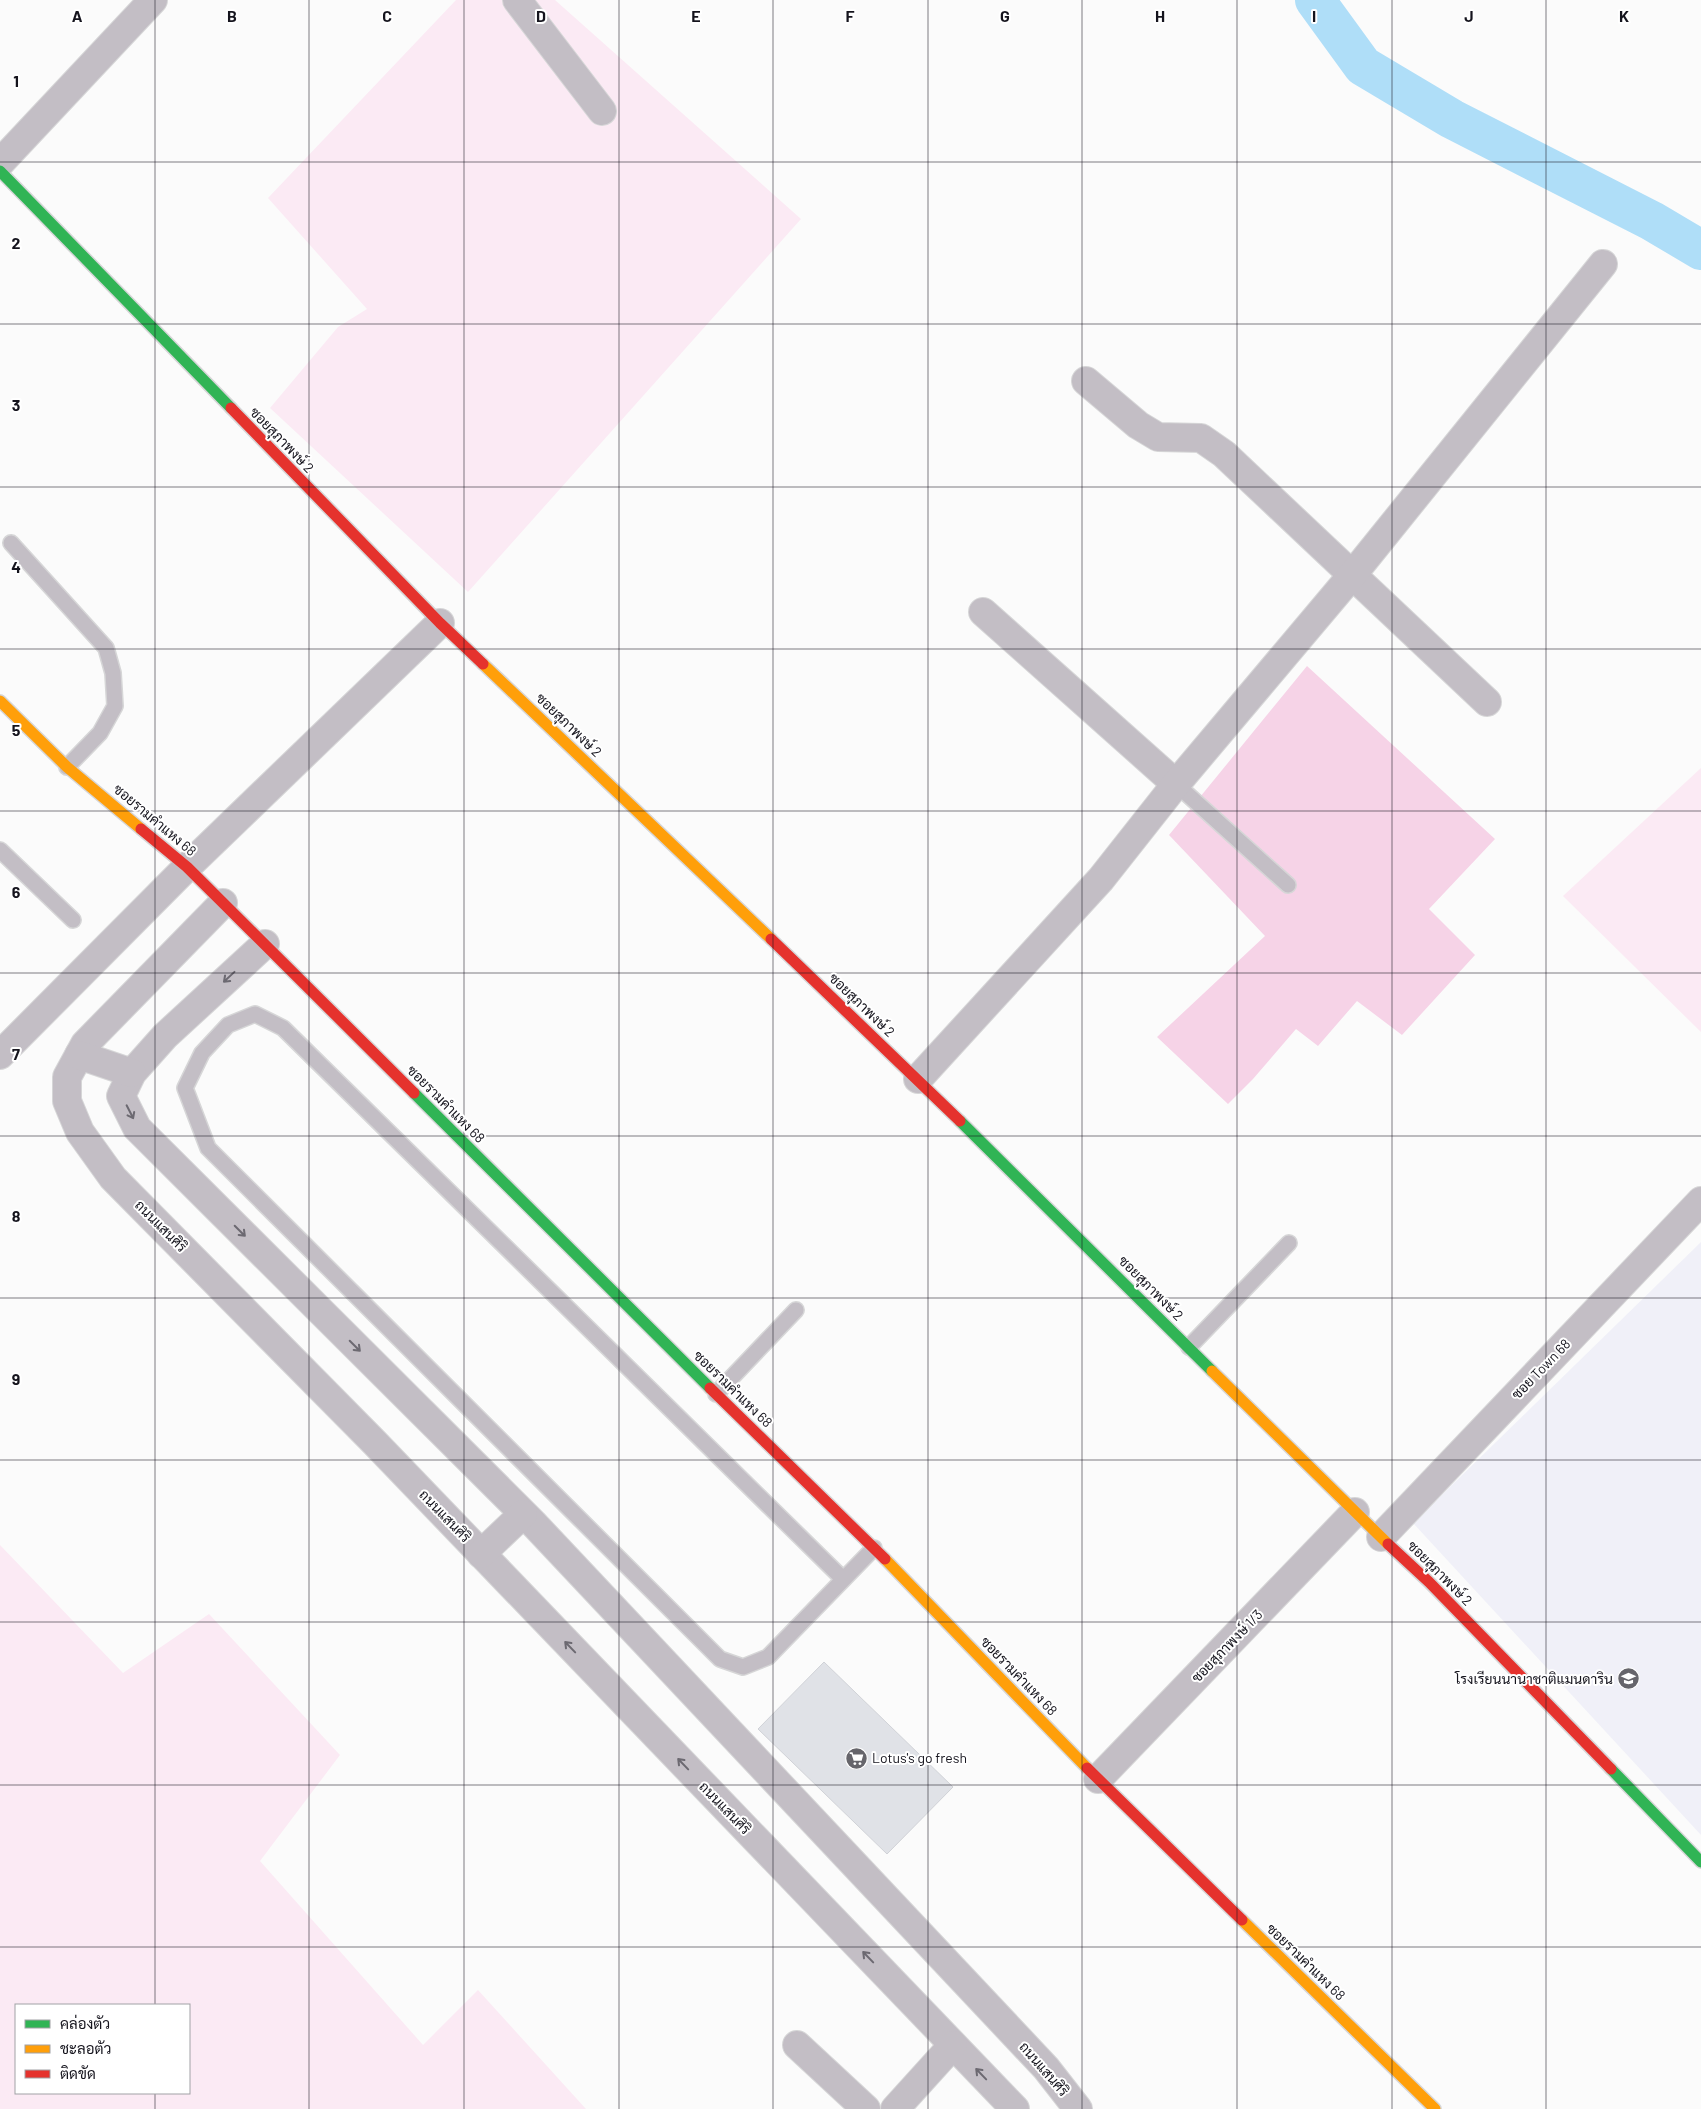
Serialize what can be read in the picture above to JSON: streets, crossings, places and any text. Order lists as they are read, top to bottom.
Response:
{
  "streets": {
    "street": [
      "ซอยสุภาพงษ์ 2",
      "ซอยรามคำแหง 68",
      "ถนนแสนศิริ",
      "ซอย Town 68",
      "ซอยสุภาพงษ์ 1/3"
    ]
  },
  "crossings": [
    ["ซอยสุภาพงษ์ 2", "ซอย Town 68"],
    ["ซอยสุภาพงษ์ 2", "ซอยสุภาพงษ์ 1/3"],
    ["ซอยรามคำแหง 68", "ถนนแสนศิริ"],
    ["ซอยรามคำแหง 68", "ซอยสุภาพงษ์ 1/3"]
  ],
  "places": {
    "school or university": ["โรงเรียนนานาชาติแมนดาริน"],
    "supermarket": ["Lotus's go fresh"]
  },
  "legend": ["คล่องตัว", "ชะลอตัว", "ติดขัด"],
  "grid": {
    "columns": [
      "A",
      "B",
      "C",
      "D",
      "E",
      "F",
      "G",
      "H",
      "I",
      "J",
      "K"
    ],
    "rows": [
      "1",
      "2",
      "3",
      "4",
      "5",
      "6",
      "7",
      "8",
      "9"
    ]
  }
}
